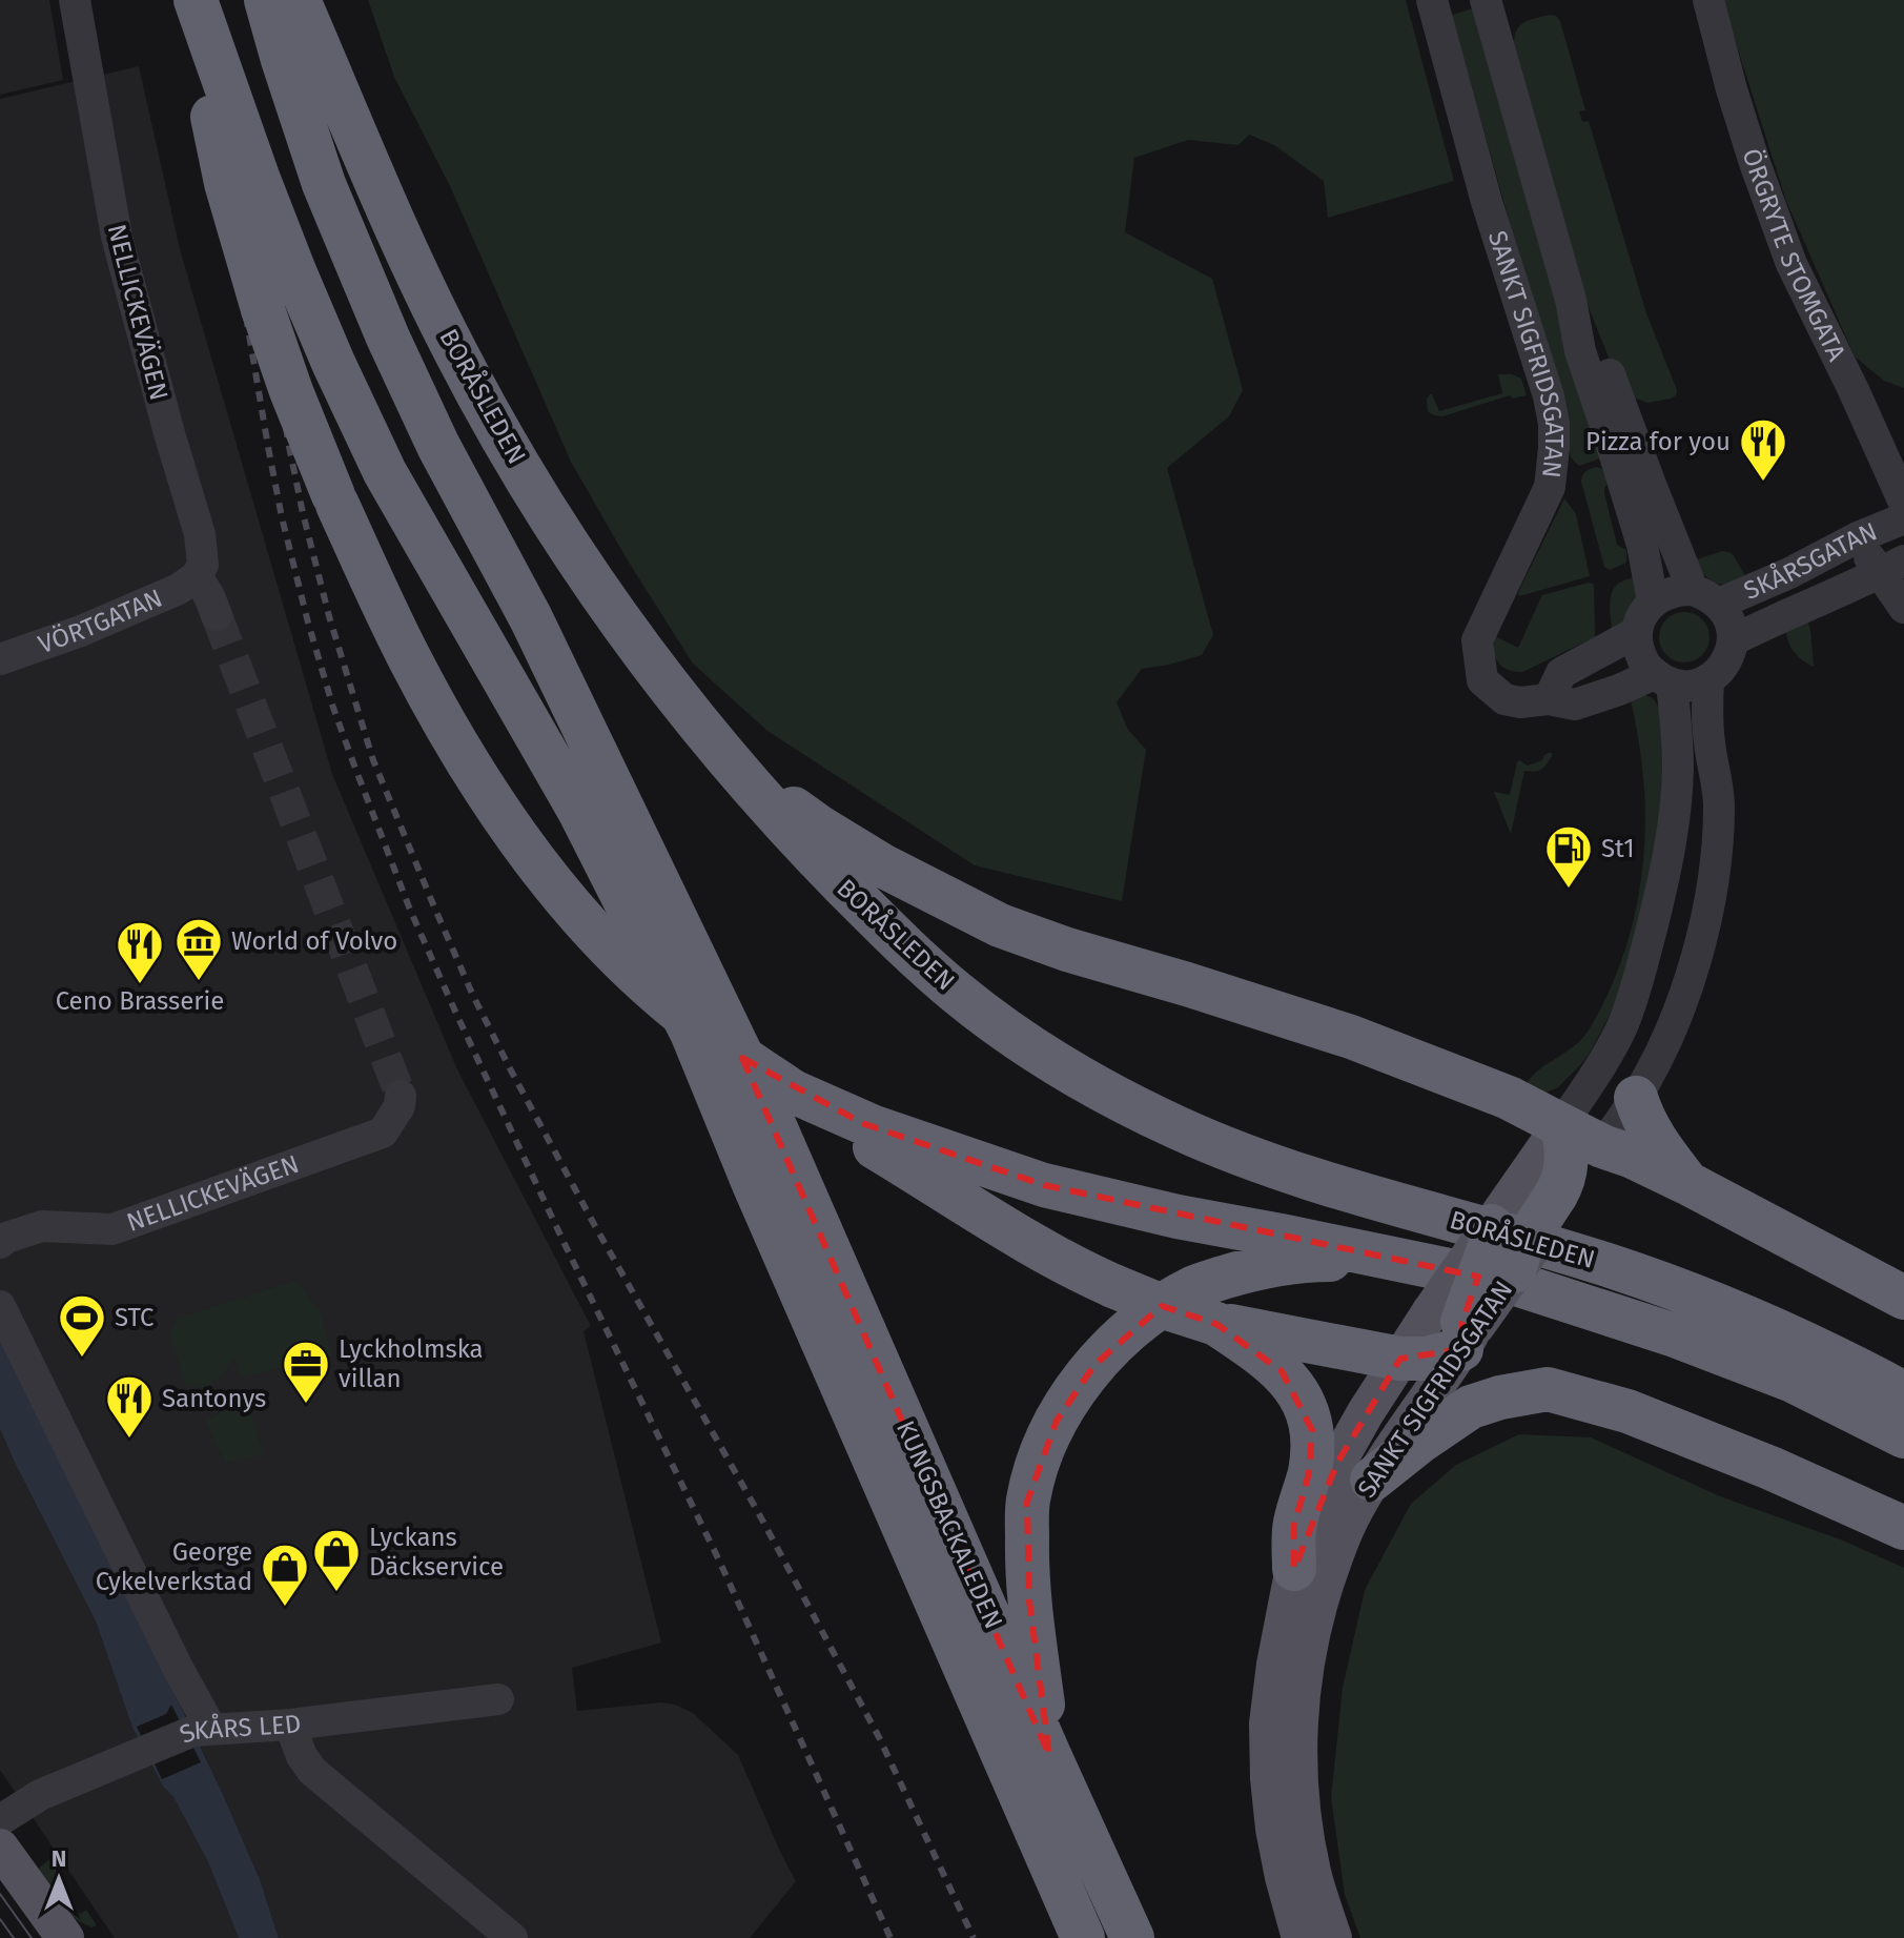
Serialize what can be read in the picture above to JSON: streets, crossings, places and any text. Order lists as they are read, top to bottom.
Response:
{
  "streets": {
    "highway": ["BORÅSLEDEN", "KUNGSBACKALEDEN"],
    "main road": ["SANKT SIGFRIDSGATAN"],
    "street": [
      "ÖRGRYTE STOMGATA",
      "NELLICKEVÄGEN",
      "SKÅRSGATAN",
      "VÖRTGATAN",
      "SKÅRS LED"
    ]
  },
  "crossings": [
    ["NELLICKEVÄGEN", "VÖRTGATAN"],
    ["SANKT SIGFRIDSGATAN", "SKÅRSGATAN"],
    ["BORÅSLEDEN", "KUNGSBACKALEDEN"]
  ],
  "places": {
    "restaurant": ["Pizza for you", "Ceno Brasserie", "Santonys"],
    "fuel station": ["St1"],
    "museum": ["World of Volvo"],
    "sports": ["STC"],
    "office": ["Lyckholmska villan"],
    "shop": ["Lyckans Däckservice", "George Cykelverkstad"]
  },
  "north": "top"
}
